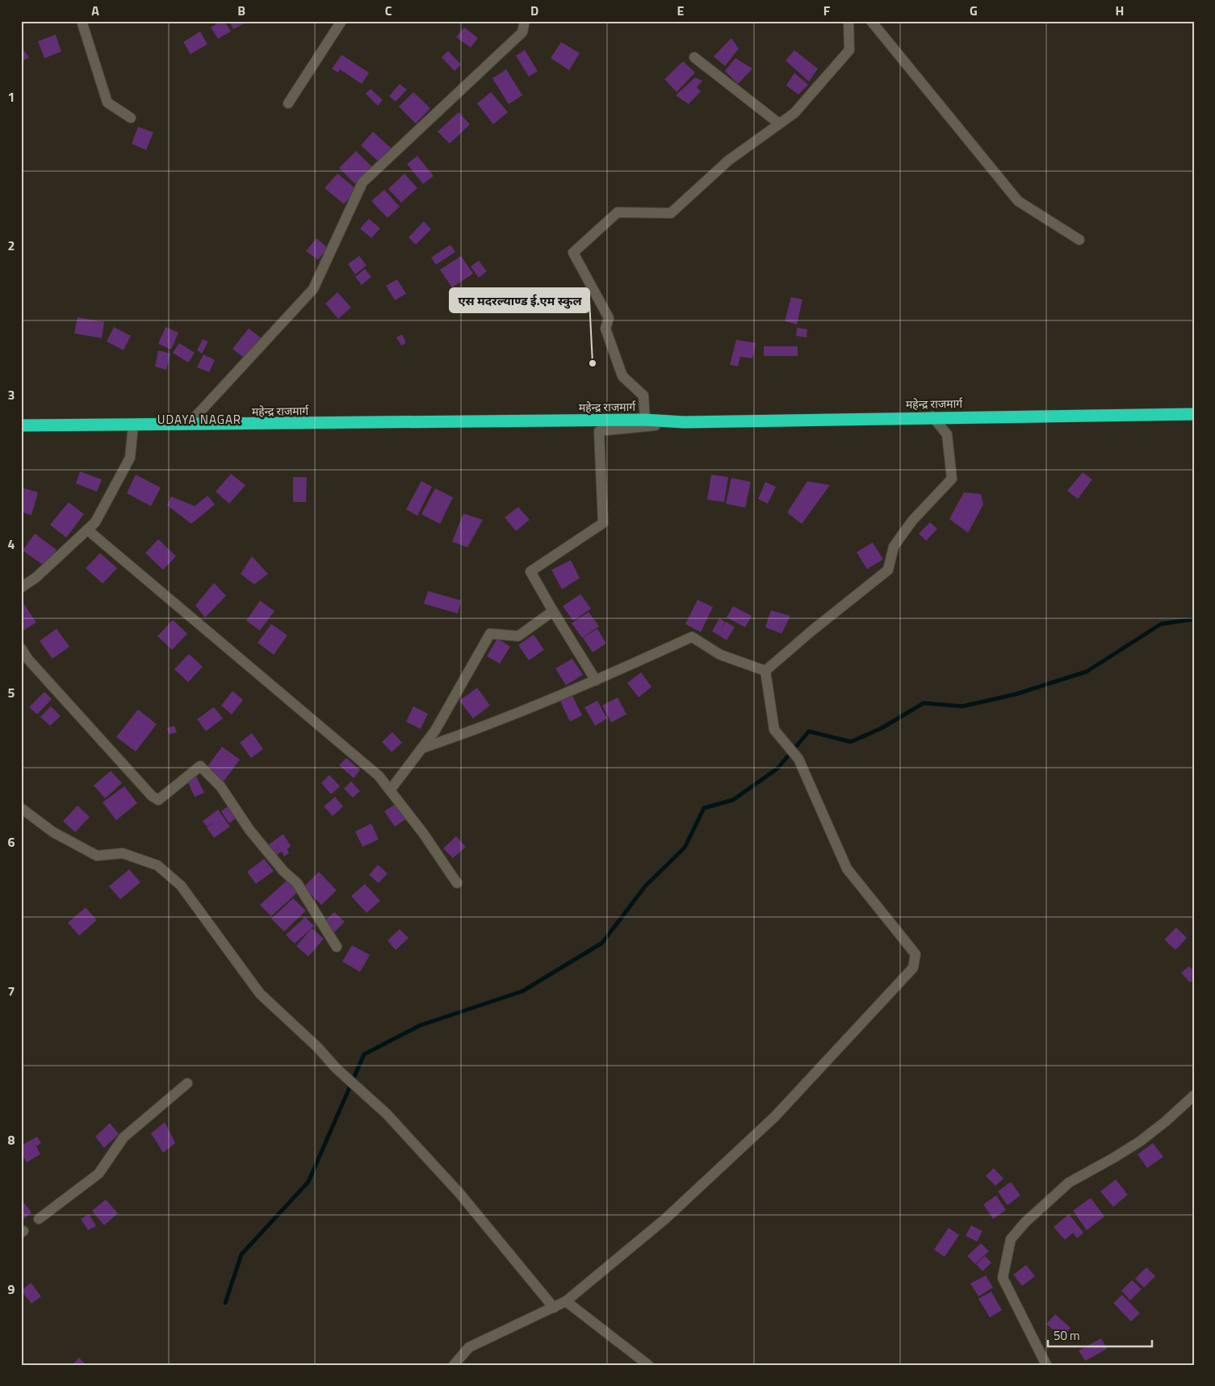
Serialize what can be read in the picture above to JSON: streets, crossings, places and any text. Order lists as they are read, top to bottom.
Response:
{
  "streets": {
    "highway": ["महेन्द्र राजमार्ग"]
  },
  "districts": ["UDAYA NAGAR"],
  "places": ["एस मदरल्याण्ड ई.एम स्कुल"],
  "scale_bar": "50 m",
  "grid": {
    "columns": [
      "A",
      "B",
      "C",
      "D",
      "E",
      "F",
      "G",
      "H"
    ],
    "rows": [
      "1",
      "2",
      "3",
      "4",
      "5",
      "6",
      "7",
      "8",
      "9"
    ]
  }
}
